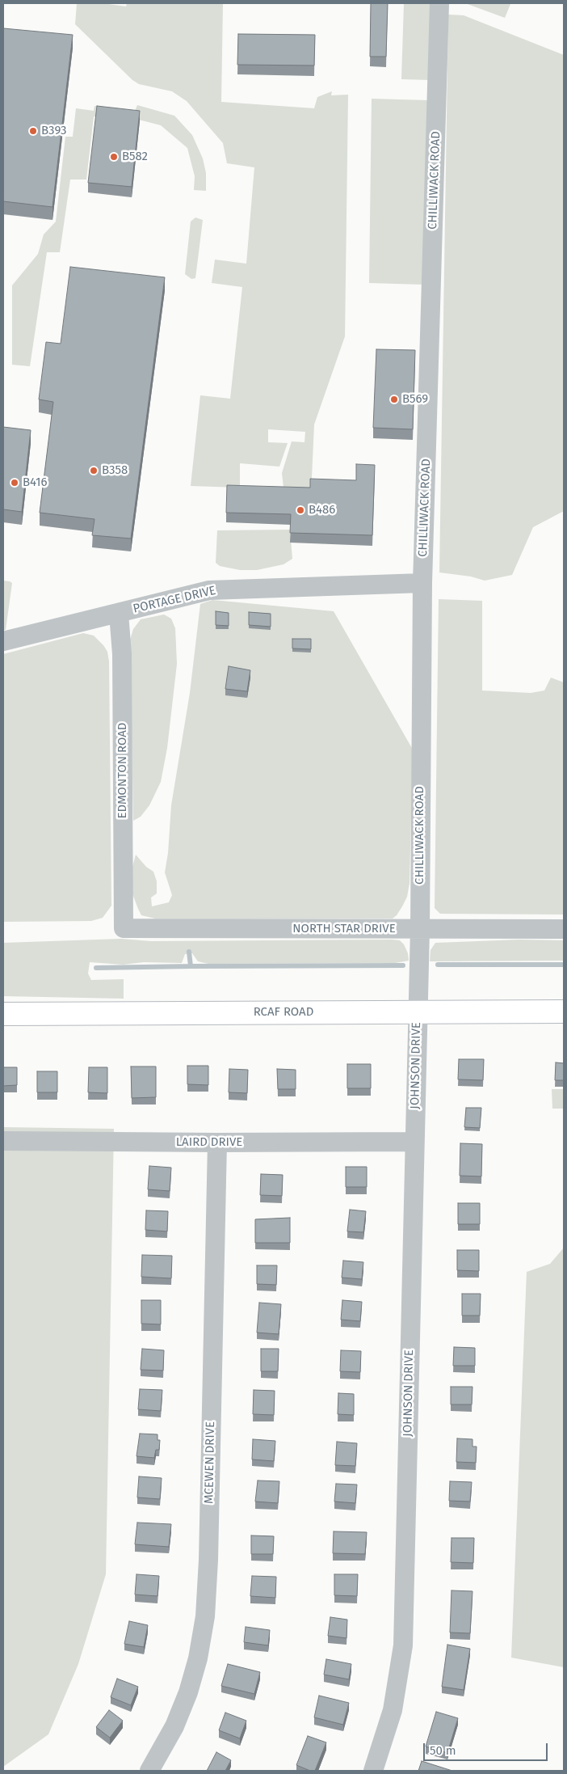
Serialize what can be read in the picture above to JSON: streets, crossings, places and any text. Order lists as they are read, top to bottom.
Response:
{
  "streets": {
    "main road": ["RCAF ROAD"],
    "street": [
      "CHILLIWACK ROAD",
      "PORTAGE DRIVE",
      "EDMONTON ROAD",
      "NORTH STAR DRIVE",
      "JOHNSON DRIVE",
      "LAIRD DRIVE",
      "MCEWEN DRIVE"
    ]
  },
  "crossings": [
    ["CHILLIWACK ROAD", "PORTAGE DRIVE"],
    ["CHILLIWACK ROAD", "NORTH STAR DRIVE"],
    ["CHILLIWACK ROAD", "RCAF ROAD"],
    ["CHILLIWACK ROAD", "JOHNSON DRIVE"],
    ["PORTAGE DRIVE", "EDMONTON ROAD"],
    ["EDMONTON ROAD", "NORTH STAR DRIVE"],
    ["RCAF ROAD", "JOHNSON DRIVE"],
    ["JOHNSON DRIVE", "LAIRD DRIVE"],
    ["LAIRD DRIVE", "MCEWEN DRIVE"]
  ],
  "places": [
    "B393",
    "B582",
    "B569",
    "B358",
    "B416",
    "B486"
  ],
  "scale_bar": "50 m"
}
